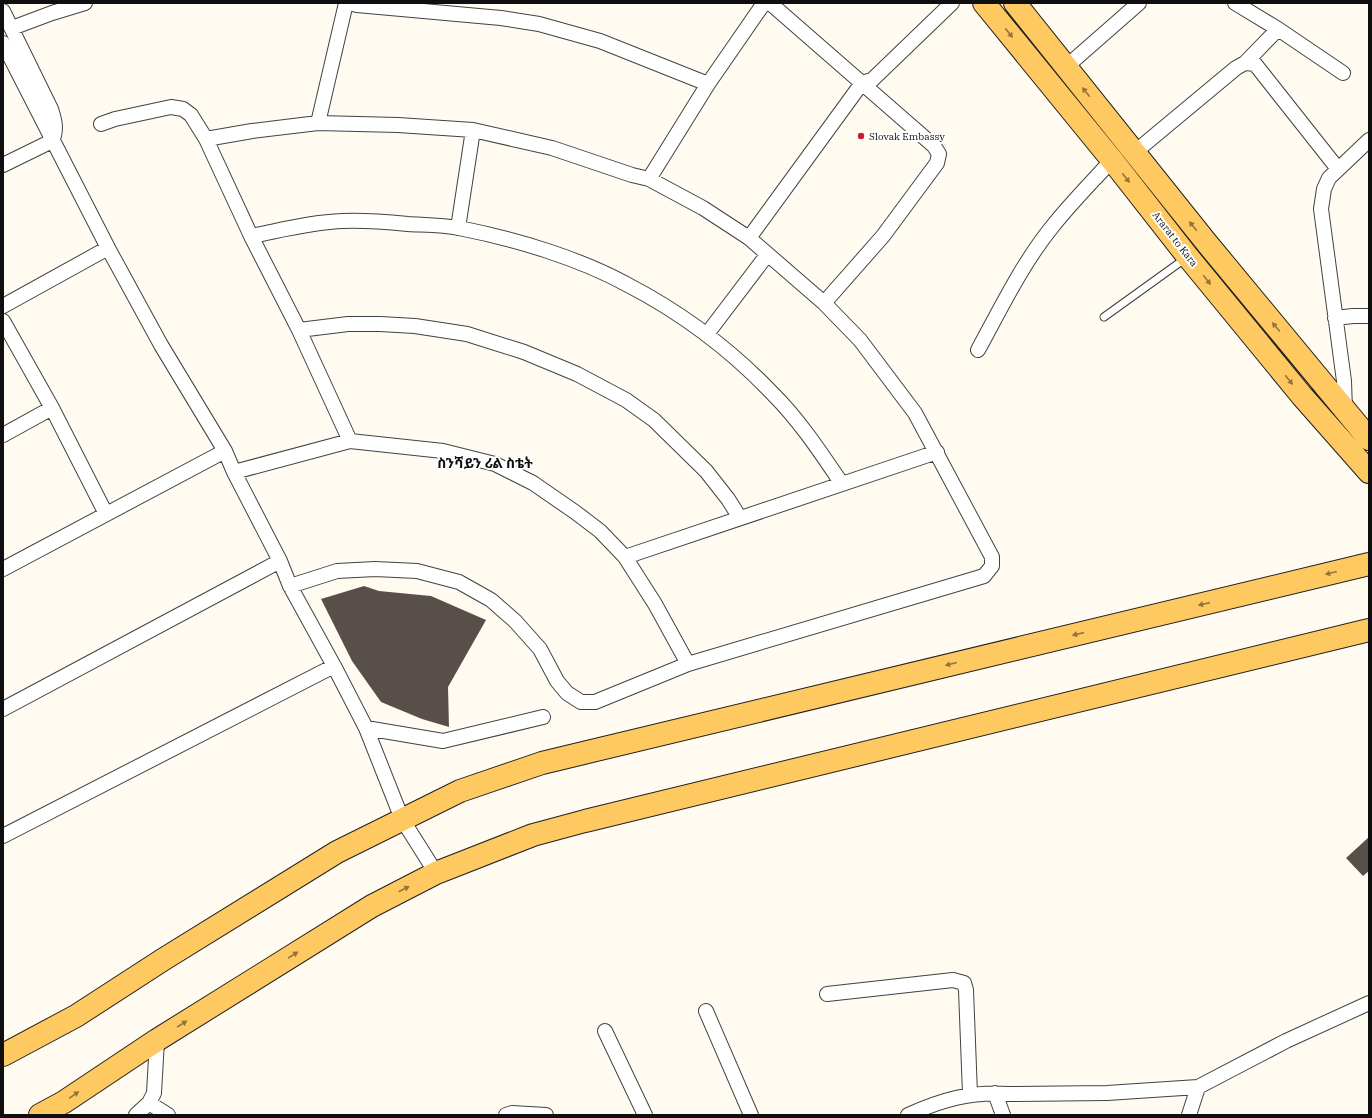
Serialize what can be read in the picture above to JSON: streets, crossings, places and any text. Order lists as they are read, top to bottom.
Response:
{
  "streets": {
    "main road": ["Ararat to Kara"]
  },
  "districts": ["ስንሻይን ሪል ስቴት"],
  "places": ["Slovak Embassy"]
}
